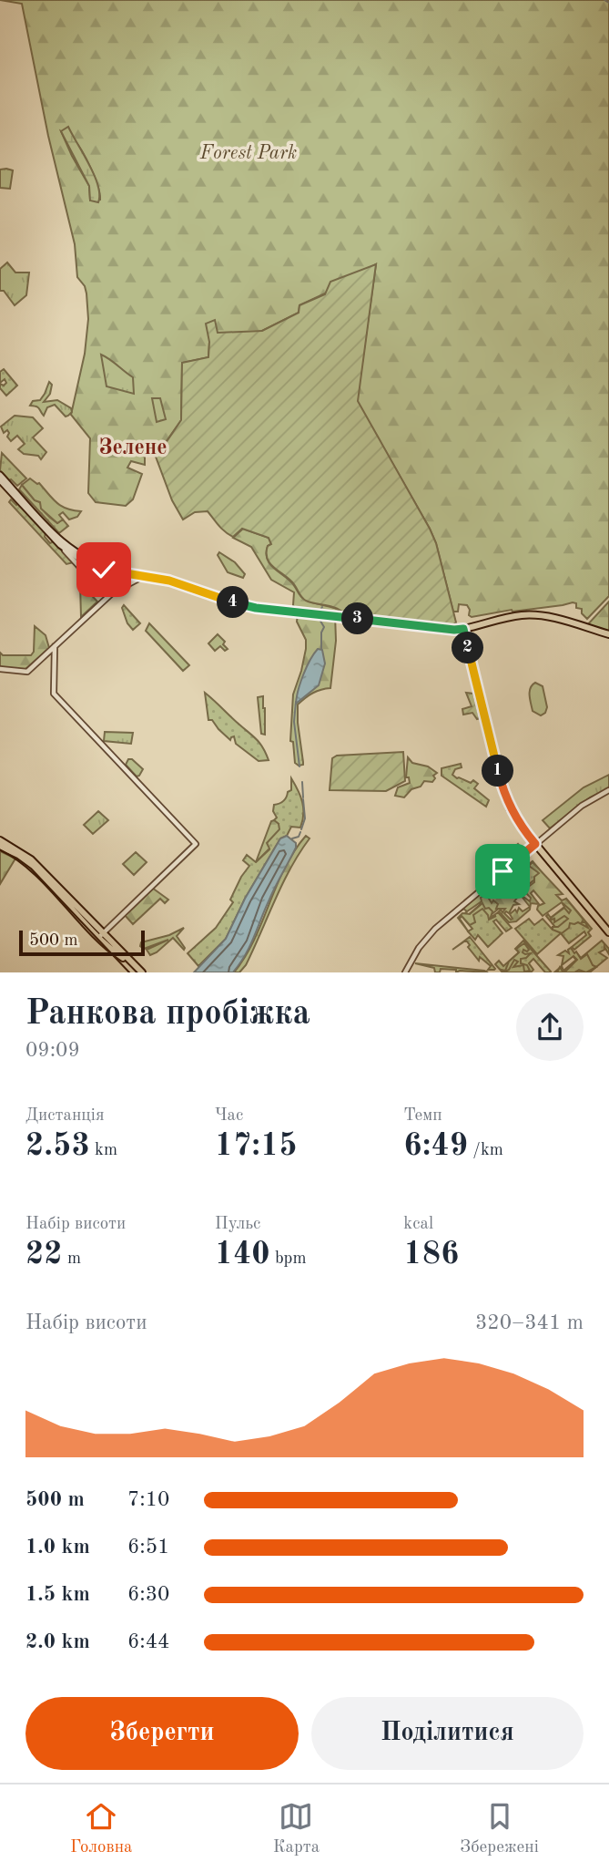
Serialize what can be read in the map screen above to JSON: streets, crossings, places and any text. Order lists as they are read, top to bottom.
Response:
{
  "districts": ["Зелене"],
  "parks": ["Forest Park"],
  "scale_bar": "500 m",
  "page": {
    "pins": [
      "4",
      "3",
      "2",
      "1"
    ],
    "scale": "500 m",
    "heading": ["Ранкова пробіжка", "09:09"],
    "stats": [
      ["Дистанція", "2.53 km"],
      ["Час", "17:15"],
      ["Темп", "6:49 /km"],
      ["Набір висоти", "22 m"],
      ["Пульс", "140 bpm"],
      ["kcal", "186"]
    ],
    "chart": ["Набір висоти", "320–341 m"],
    "list": [
      {
        "name": "500 m",
        "note": "7:10"
      },
      {
        "name": "1.0 km",
        "note": "6:51"
      },
      {
        "name": "1.5 km",
        "note": "6:30"
      },
      {
        "name": "2.0 km",
        "note": "6:44"
      }
    ],
    "buttons": ["Зберегти", "Поділитися"],
    "tabs": ["Головна", "Карта", "Збережені"]
  }
}
